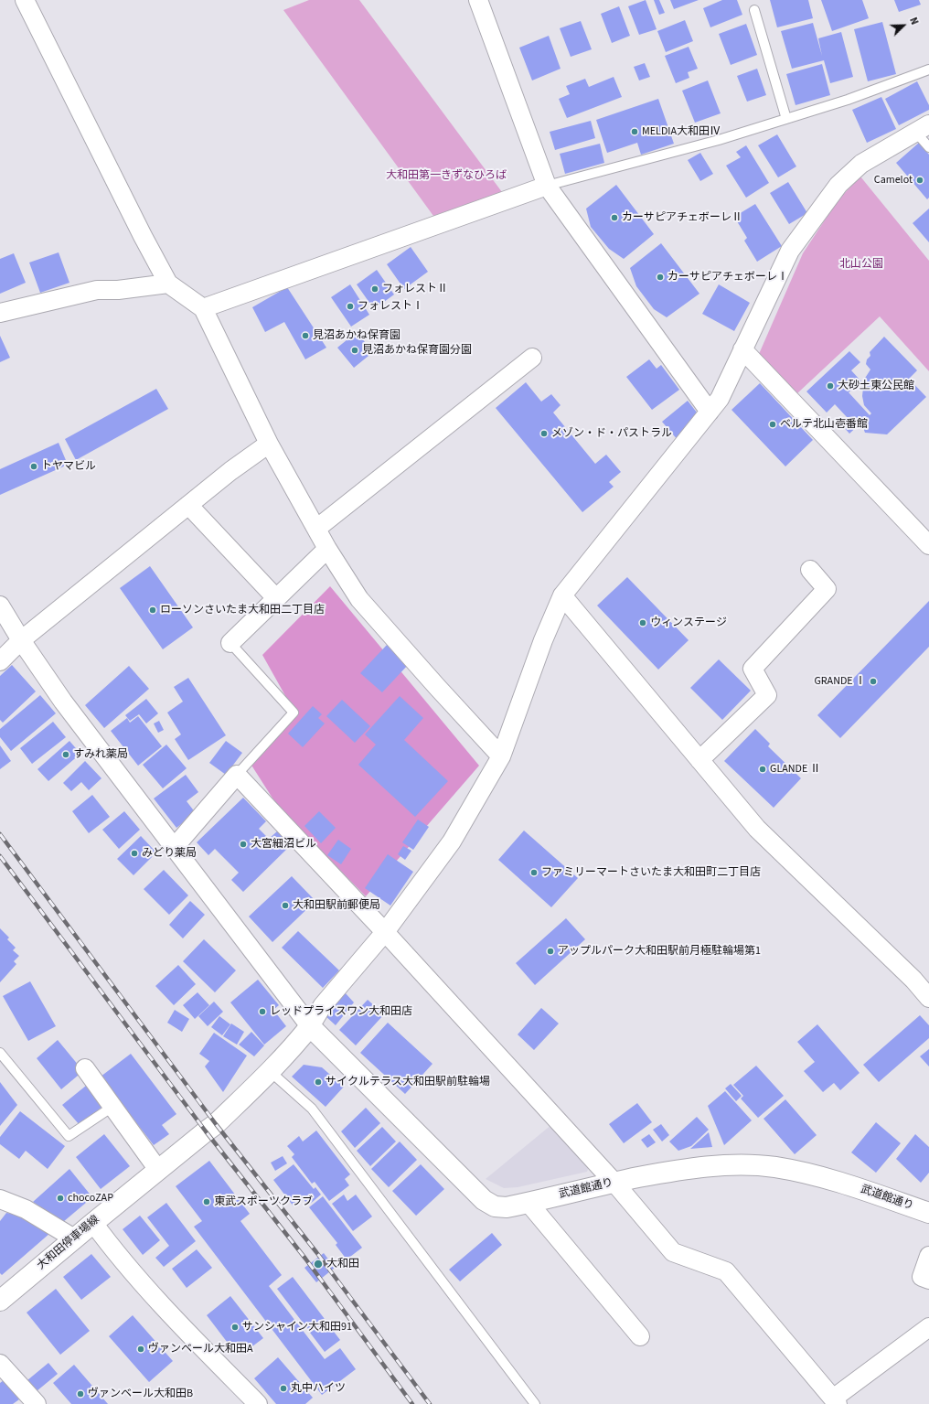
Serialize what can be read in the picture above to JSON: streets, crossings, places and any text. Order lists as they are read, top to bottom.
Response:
{
  "streets": {
    "street": ["武道館通り", "大和田停車場線"]
  },
  "crossings": [
    ["武道館通り", "大和田停車場線"]
  ],
  "parks": ["大和田第一きずなひろば", "北山公園"],
  "places": [
    "MELDIA大和田Ⅳ",
    "Camelot",
    "カーサピアチェボーレⅡ",
    "カーサピアチェボーレⅠ",
    "フォレストⅡ",
    "フォレストⅠ",
    "見沼あかね保育園",
    "見沼あかね保育園分園",
    "大砂土東公民館",
    "ベルテ北山壱番館",
    "メゾン・ド・パストラル",
    "トヤマビル",
    "ローソンさいたま大和田二丁目店",
    "ウィンステージ",
    "GRANDE Ⅰ",
    "すみれ薬局",
    "GLANDE Ⅱ",
    "大宮細沼ビル",
    "みどり薬局",
    "ファミリーマートさいたま大和田町二丁目店",
    "大和田駅前郵便局",
    "アップルパーク大和田駅前月極駐輪場第1",
    "レッドプライスワン大和田店",
    "サイクルテラス大和田駅前駐輪場",
    "chocoZAP",
    "東武スポーツクラブ",
    "大和田",
    "サンシャイン大和田91",
    "ヴァンベール大和田A",
    "丸中ハイツ",
    "ヴァンベール大和田B"
  ],
  "north": "top right"
}
